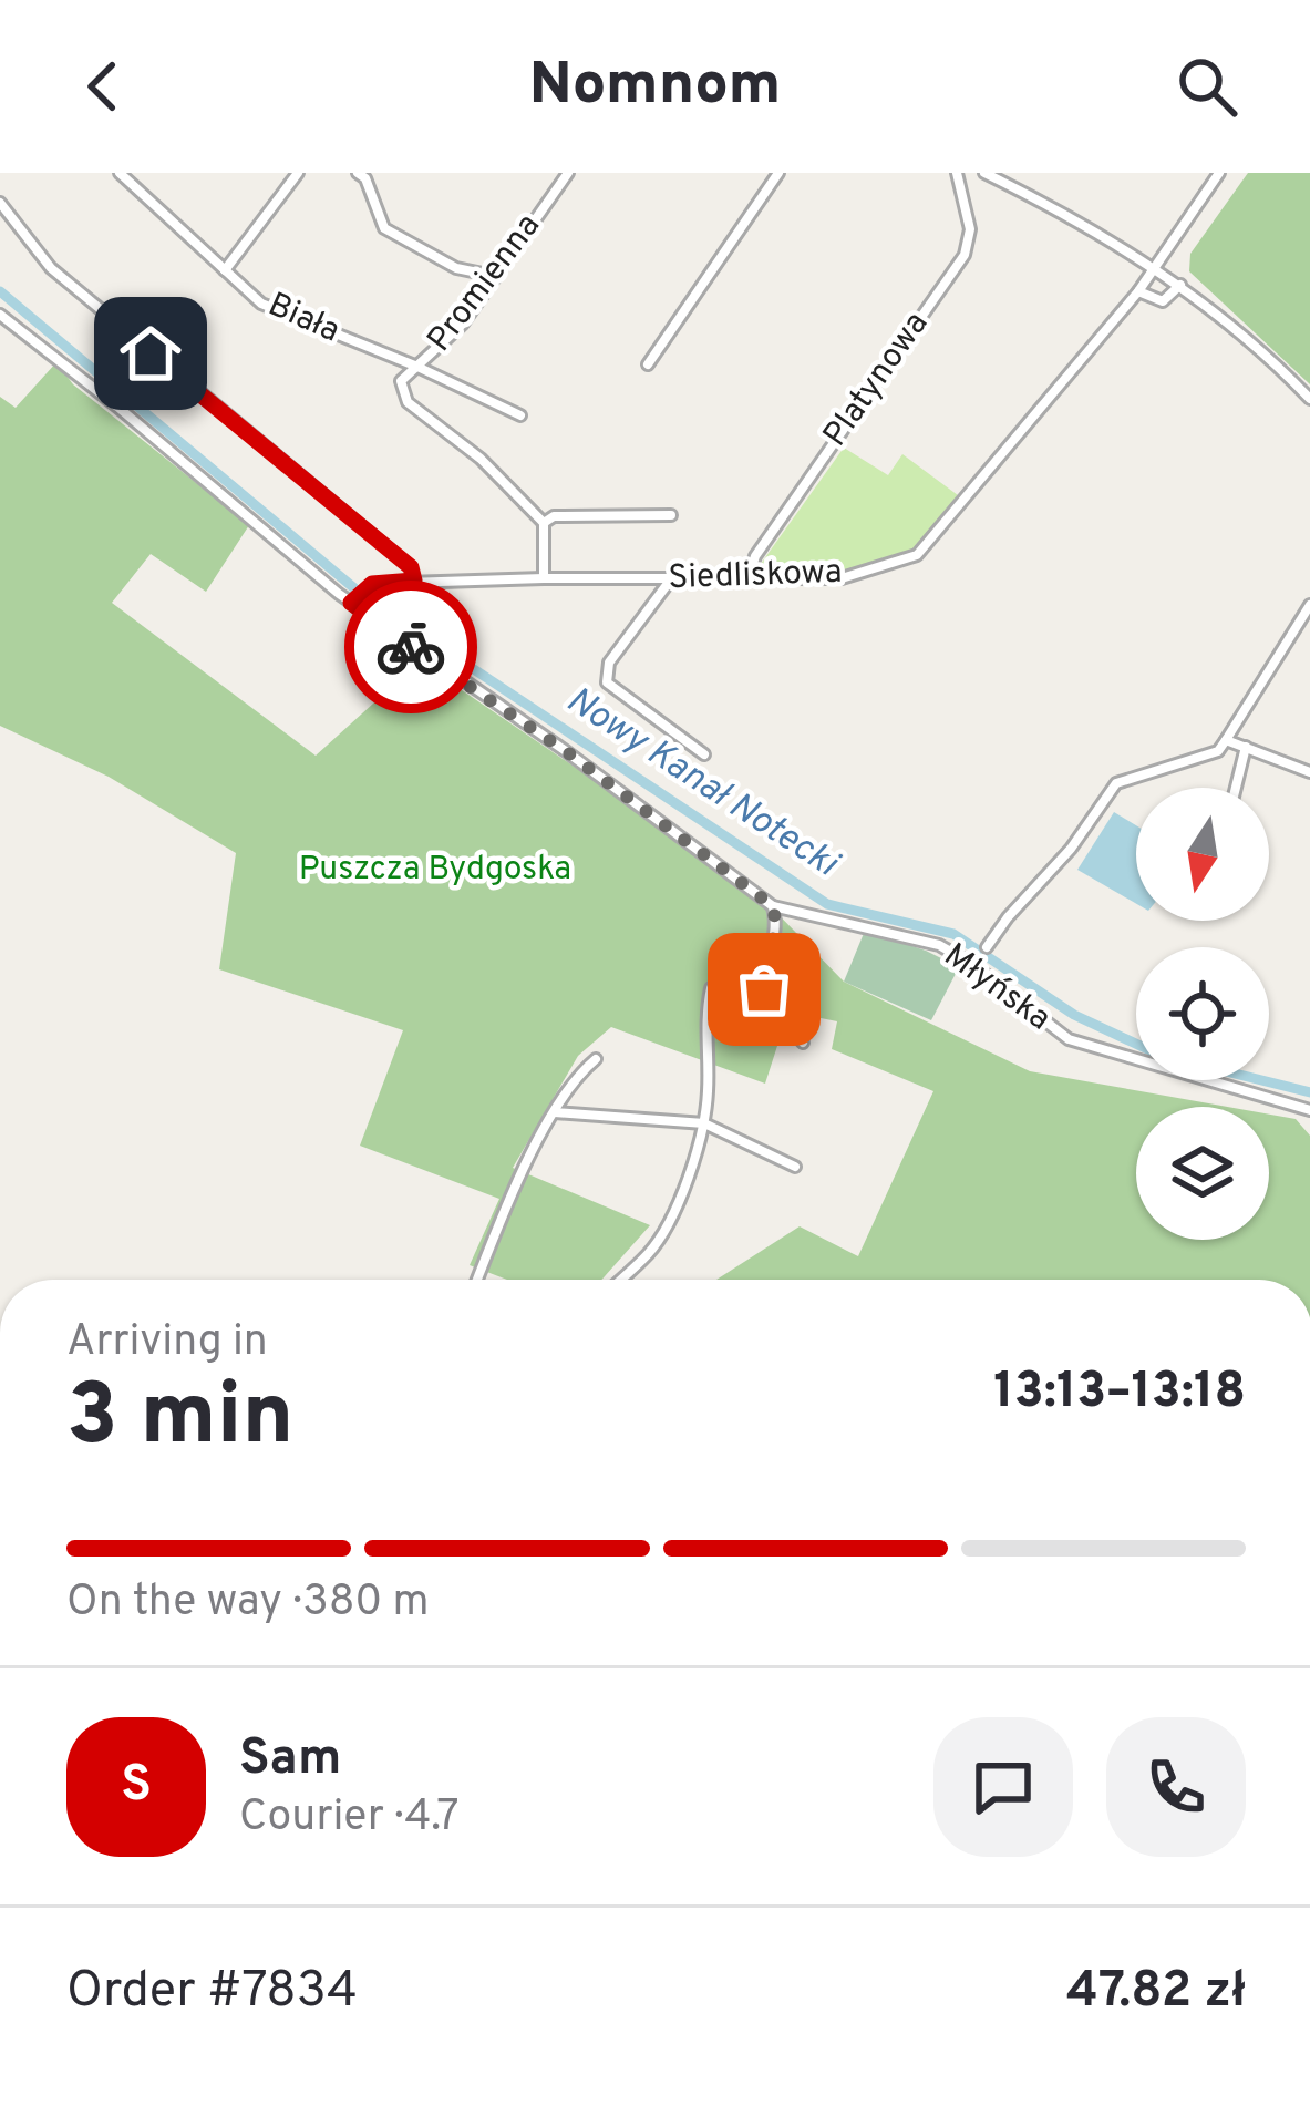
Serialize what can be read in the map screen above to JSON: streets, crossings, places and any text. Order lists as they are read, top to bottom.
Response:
{
  "streets": {
    "street": [
      "Promienna",
      "Biała",
      "Platynowa",
      "Siedliskowa",
      "Młyńska"
    ]
  },
  "crossings": [
    ["Promienna", "Biała"],
    ["Platynowa", "Siedliskowa"],
    ["Siedliskowa", "Młyńska"]
  ],
  "water": ["Nowy Kanał Notecki"],
  "parks": ["Puszcza Bydgoska"],
  "north": "bottom",
  "page": {
    "header": "Nomnom",
    "heading": ["3 min", "Arriving in", "13:13–13:18"],
    "panel": [
      "Sam",
      "Courier · 4.7",
      "Order #7834",
      "47.82 zł"
    ],
    "bar": "On the way · 380 m",
    "round": "S"
  }
}
